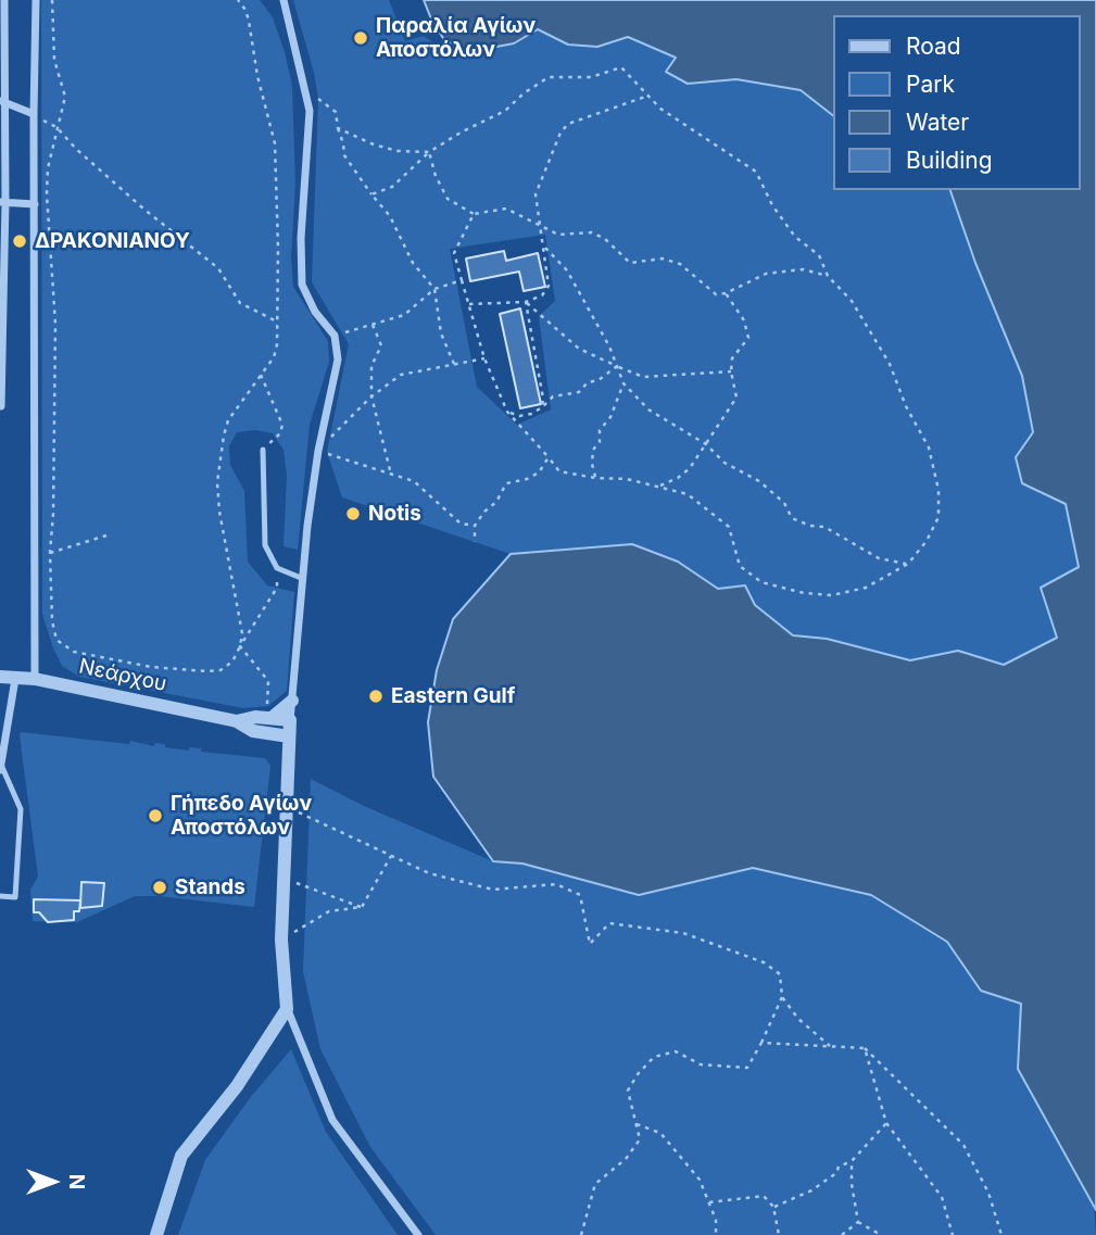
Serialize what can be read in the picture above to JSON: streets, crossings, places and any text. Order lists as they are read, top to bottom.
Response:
{
  "streets": {
    "street": ["Νεάρχου"]
  },
  "places": [
    "Παραλία Αγίων Αποστόλων",
    "ΔΡΑΚΟΝΙΑΝΟΥ",
    "Notis",
    "Eastern Gulf",
    "Γήπεδο Αγίων Αποστόλων",
    "Stands"
  ],
  "legend": [
    "Road",
    "Park",
    "Water",
    "Building"
  ],
  "north": "right"
}
